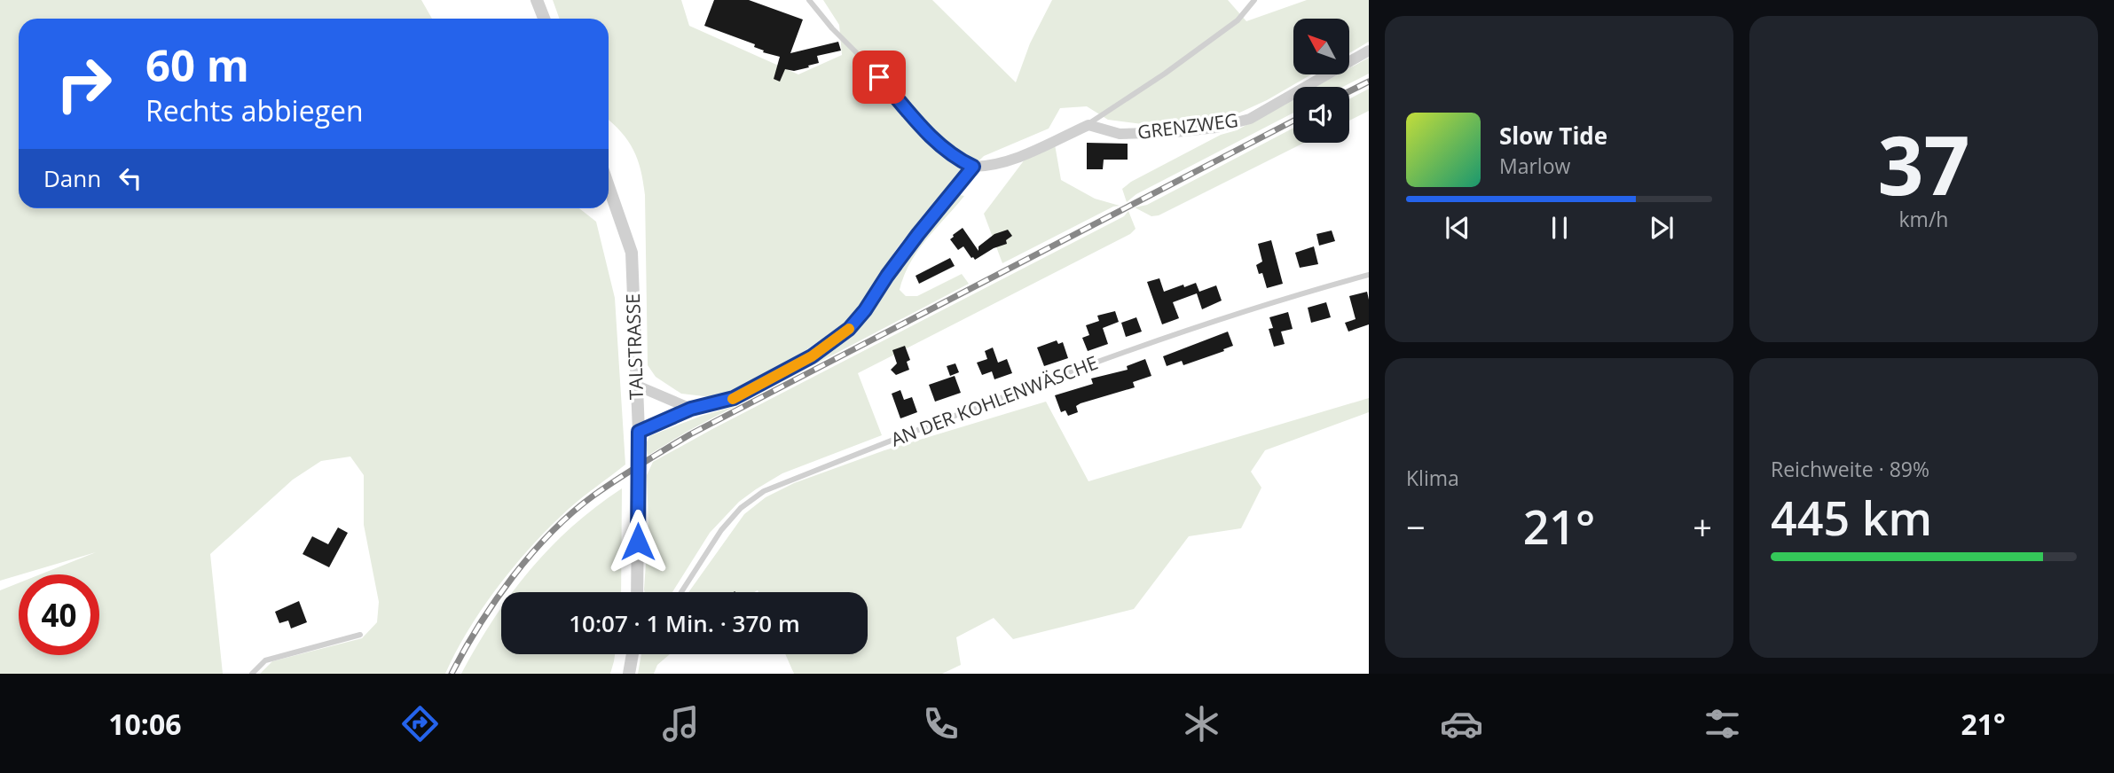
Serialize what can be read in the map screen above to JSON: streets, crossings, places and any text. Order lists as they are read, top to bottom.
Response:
{
  "streets": {
    "street": ["GRENZWEG", "TALSTRASSE"],
    "lane": ["AN DER KOHLENWÄSCHE"]
  },
  "north": "top left",
  "page": {
    "tile": [
      ["37", "km/h"],
      "Klima",
      ["Reichweite · 89%", "445 km"]
    ],
    "turn": ["60 m", "Rechts abbiegen"],
    "song": ["Slow Tide", "Marlow"],
    "then": "Dann",
    "heat": ["−", "21°", "+"],
    "limit": "40",
    "trip": "10:07 · 1 Min. · 370 m",
    "tabs": ["10:06", "21°"]
  }
}
